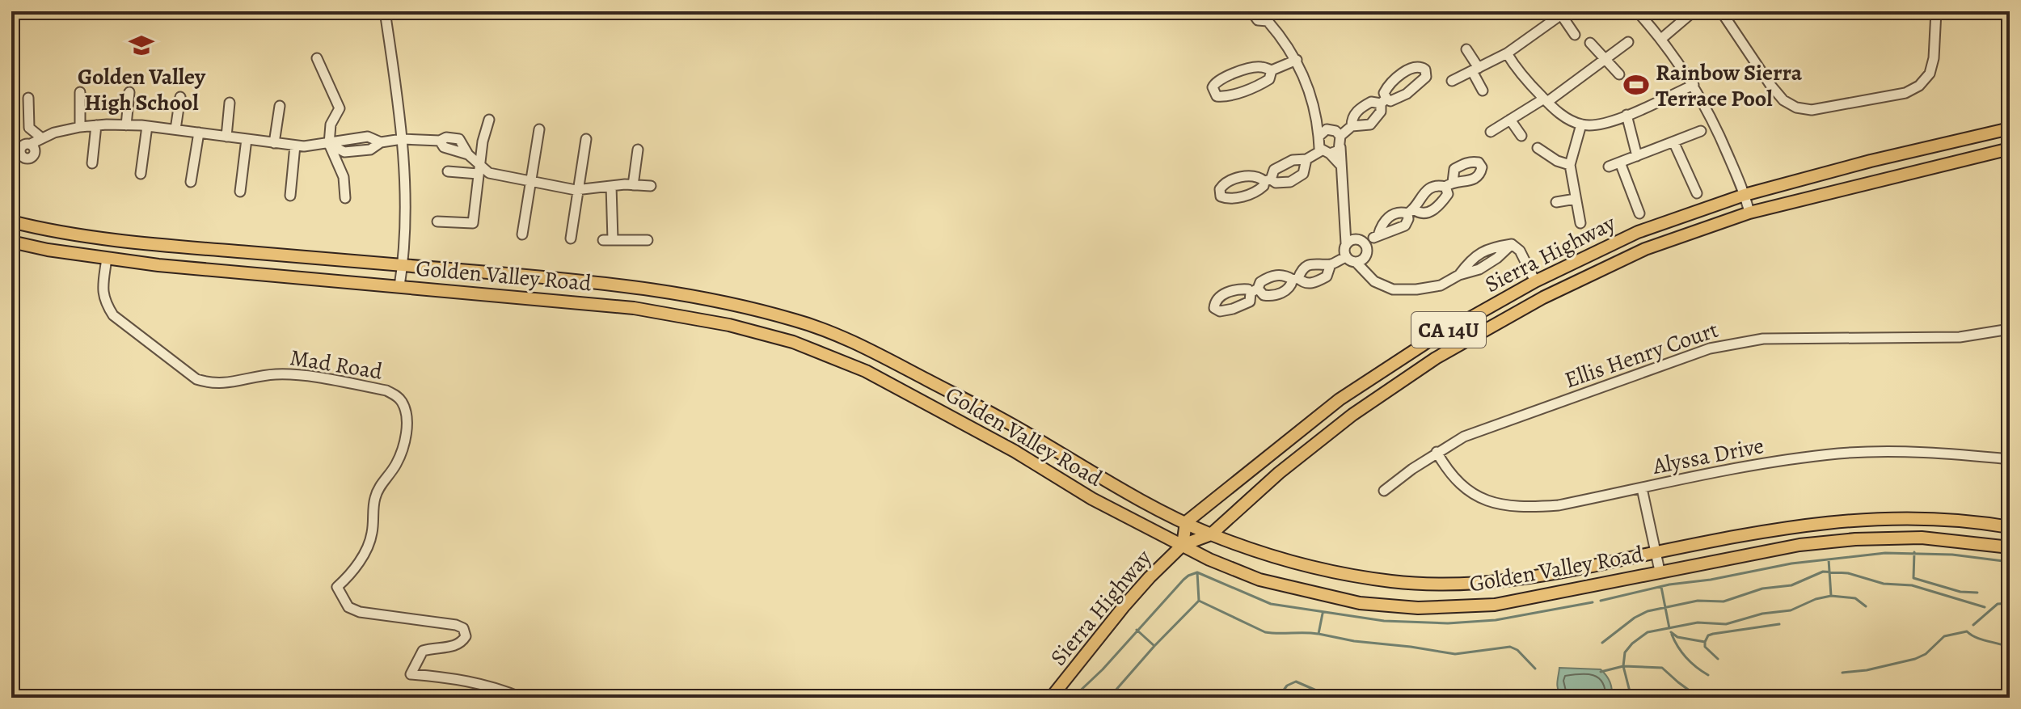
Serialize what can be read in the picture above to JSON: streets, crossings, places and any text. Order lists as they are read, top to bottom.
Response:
{
  "streets": {
    "main road": ["Sierra Highway", "Golden Valley Road", "CA 14U"],
    "street": ["Ellis Henry Court", "Mad Road", "Alyssa Drive"]
  },
  "crossings": [
    ["Sierra Highway", "Golden Valley Road"],
    ["Golden Valley Road", "Mad Road"],
    ["Ellis Henry Court", "Alyssa Drive"]
  ],
  "places": {
    "school or university": ["Golden Valley High School"],
    "sports": ["Rainbow Sierra Terrace Pool"]
  }
}
